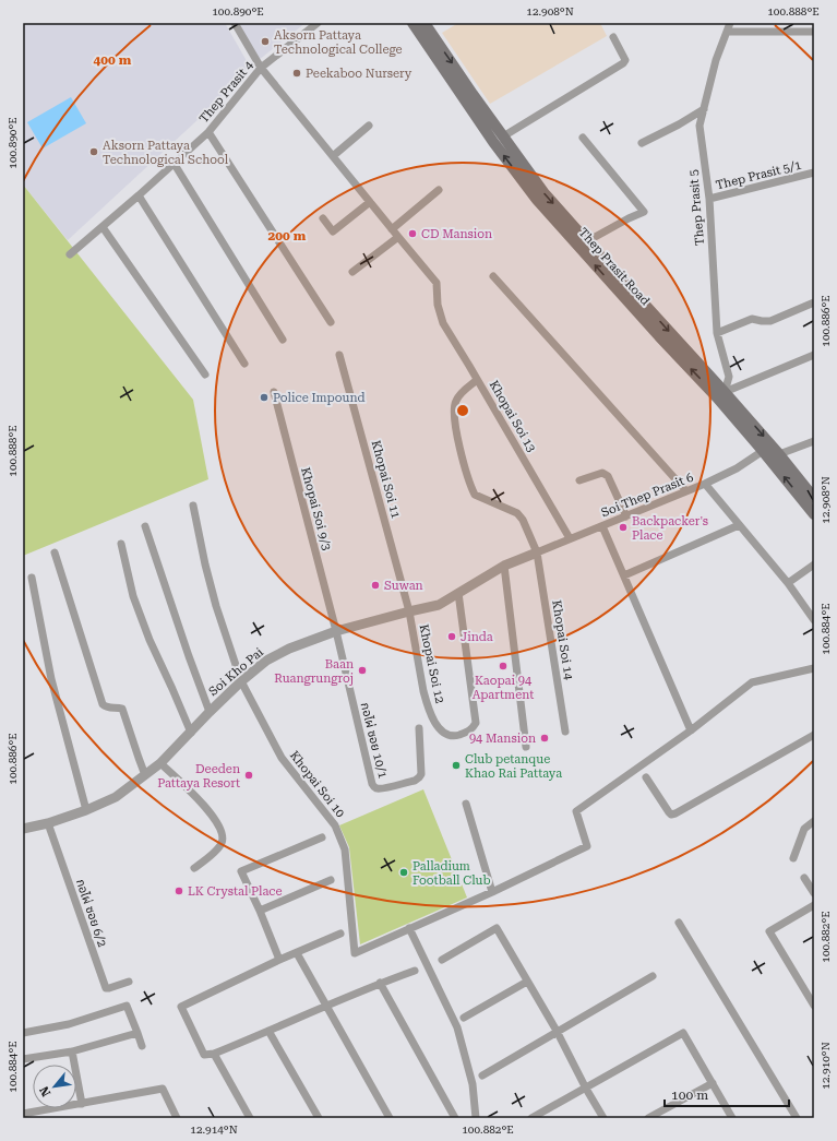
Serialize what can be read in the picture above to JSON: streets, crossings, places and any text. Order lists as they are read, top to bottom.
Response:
{
  "streets": {
    "main road": ["Thep Prasit Road"],
    "street": [
      "Thep Prasit 4",
      "Thep Prasit 5/1",
      "Thep Prasit 5",
      "Khopai Soi 13",
      "Khopai Soi 11",
      "Soi Thep Prasit 6",
      "Khopai Soi 9/3",
      "Khopai Soi 14",
      "Khopai Soi 12",
      "Soi Kho Pai",
      "กอไผ่ ซอย 10/1",
      "Khopai Soi 10",
      "กอไผ่ ซอย 6/2"
    ]
  },
  "crossings": [
    ["Thep Prasit 4", "Khopai Soi 13"],
    ["Thep Prasit 5/1", "Thep Prasit 5"],
    ["Thep Prasit 5", "Thep Prasit Road"],
    ["Thep Prasit Road", "Soi Thep Prasit 6"],
    ["Khopai Soi 13", "Soi Thep Prasit 6"],
    ["Khopai Soi 13", "Khopai Soi 14"],
    ["Khopai Soi 11", "Khopai Soi 12"],
    ["Khopai Soi 11", "Soi Kho Pai"],
    ["Soi Thep Prasit 6", "Khopai Soi 14"],
    ["Soi Thep Prasit 6", "Soi Kho Pai"],
    ["Khopai Soi 9/3", "Soi Kho Pai"],
    ["Khopai Soi 9/3", "กอไผ่ ซอย 10/1"],
    ["Khopai Soi 14", "Soi Kho Pai"],
    ["Khopai Soi 12", "Soi Kho Pai"],
    ["Soi Kho Pai", "กอไผ่ ซอย 10/1"],
    ["Soi Kho Pai", "Khopai Soi 10"],
    ["Soi Kho Pai", "กอไผ่ ซอย 6/2"]
  ],
  "places": [
    "Aksorn Pattaya Technological College",
    "Peekaboo Nursery",
    "Aksorn Pattaya Technological School",
    "CD Mansion",
    "Police Impound",
    "Backpacker's Place",
    "Suwan",
    "Jinda",
    "Kaopai 94 Apartment",
    "Baan Ruangrungroj",
    "94 Mansion",
    "Club petanque Khao Rai Pattaya",
    "Deeden Pattaya Resort",
    "Palladium Football Club",
    "LK Crystal Place"
  ],
  "scale_bar": "100 m",
  "north": "bottom left",
  "coordinates": [
    "100.890°E",
    "12.908°N",
    "100.888°E",
    "100.886°E",
    "100.884°E",
    "100.882°E",
    "12.910°N",
    "12.914°N"
  ],
  "rings": ["400 m", "200 m"]
}
